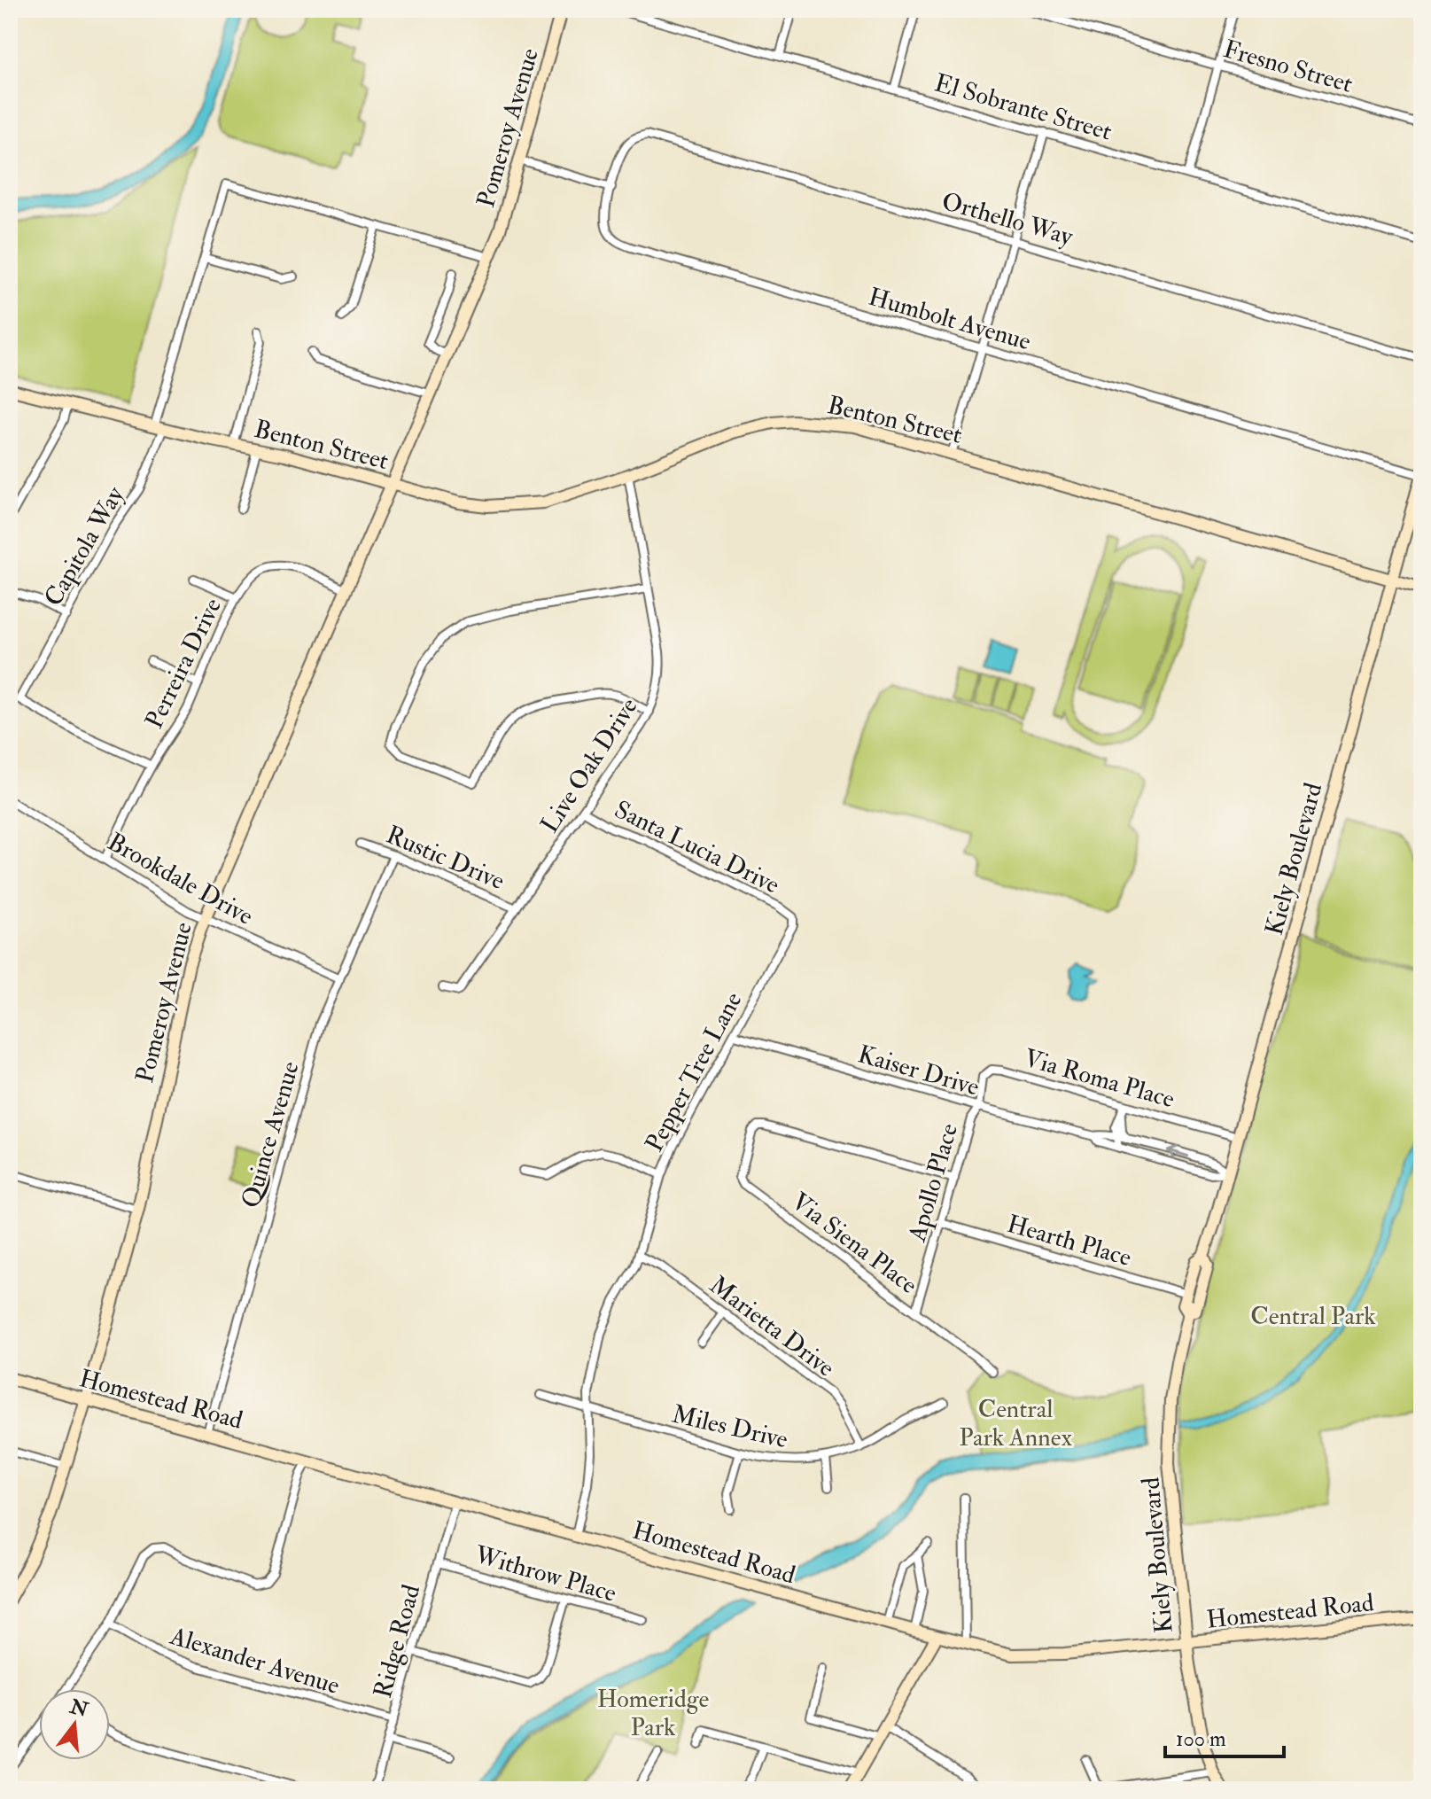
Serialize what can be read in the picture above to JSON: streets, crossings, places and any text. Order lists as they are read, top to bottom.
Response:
{
  "streets": {
    "main road": [
      "Pomeroy Avenue",
      "Benton Street",
      "Kiely Boulevard",
      "Homestead Road"
    ],
    "street": [
      "Fresno Street",
      "El Sobrante Street",
      "Orthello Way",
      "Humbolt Avenue",
      "Capitola Way",
      "Perreira Drive",
      "Live Oak Drive",
      "Santa Lucia Drive",
      "Rustic Drive",
      "Brookdale Drive",
      "Kaiser Drive",
      "Pepper Tree Lane",
      "Via Roma Place",
      "Quince Avenue",
      "Apollo Place",
      "Hearth Place",
      "Via Siena Place",
      "Marietta Drive",
      "Miles Drive",
      "Withrow Place",
      "Ridge Road",
      "Alexander Avenue"
    ]
  },
  "crossings": [
    ["Pomeroy Avenue", "Benton Street"],
    ["Pomeroy Avenue", "Perreira Drive"],
    ["Pomeroy Avenue", "Brookdale Drive"],
    ["Pomeroy Avenue", "Homestead Road"],
    ["Orthello Way", "Humbolt Avenue"],
    ["Humbolt Avenue", "Kiely Boulevard"],
    ["Benton Street", "Capitola Way"],
    ["Benton Street", "Live Oak Drive"],
    ["Benton Street", "Kiely Boulevard"],
    ["Capitola Way", "Perreira Drive"],
    ["Perreira Drive", "Brookdale Drive"],
    ["Live Oak Drive", "Santa Lucia Drive"],
    ["Live Oak Drive", "Rustic Drive"],
    ["Santa Lucia Drive", "Pepper Tree Lane"],
    ["Rustic Drive", "Quince Avenue"],
    ["Kiely Boulevard", "Kaiser Drive"],
    ["Kiely Boulevard", "Via Roma Place"],
    ["Kiely Boulevard", "Hearth Place"],
    ["Kiely Boulevard", "Homestead Road"],
    ["Brookdale Drive", "Quince Avenue"],
    ["Kaiser Drive", "Pepper Tree Lane"],
    ["Kaiser Drive", "Via Roma Place"],
    ["Kaiser Drive", "Apollo Place"],
    ["Pepper Tree Lane", "Marietta Drive"],
    ["Pepper Tree Lane", "Homestead Road"],
    ["Pepper Tree Lane", "Miles Drive"],
    ["Via Roma Place", "Apollo Place"],
    ["Quince Avenue", "Homestead Road"],
    ["Apollo Place", "Hearth Place"],
    ["Apollo Place", "Via Siena Place"],
    ["Marietta Drive", "Miles Drive"],
    ["Homestead Road", "Ridge Road"],
    ["Withrow Place", "Ridge Road"],
    ["Ridge Road", "Alexander Avenue"]
  ],
  "parks": ["Central Park", "Central Park Annex", "Homeridge Park"],
  "scale_bar": "100 m",
  "north": "top"
}
